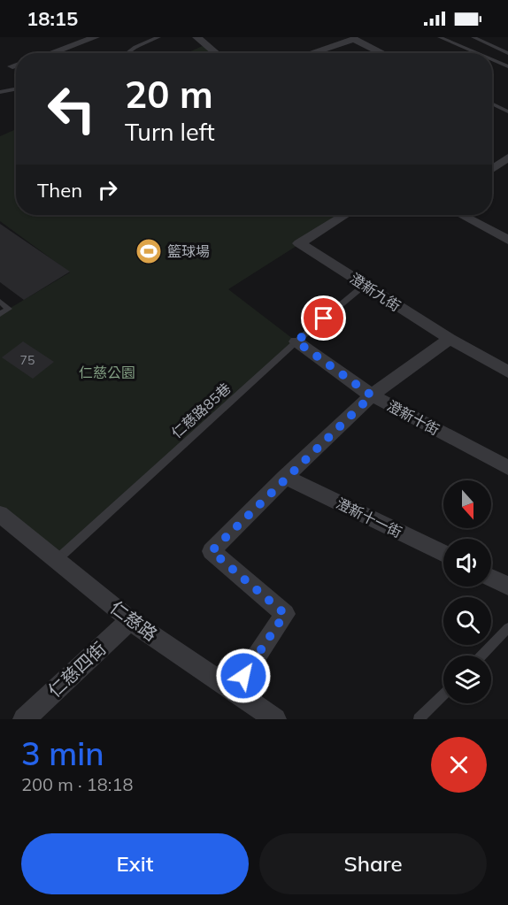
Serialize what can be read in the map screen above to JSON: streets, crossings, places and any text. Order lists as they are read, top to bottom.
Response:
{
  "streets": {
    "street": [
      "澄新九街",
      "澄新十街",
      "澄新十一街",
      "仁慈路",
      "仁慈四街"
    ],
    "lane": ["仁慈路85巷"]
  },
  "crossings": [
    ["澄新九街", "仁慈路85巷"],
    ["仁慈路85巷", "澄新十街"],
    ["仁慈路85巷", "仁慈路"],
    ["仁慈路", "仁慈四街"]
  ],
  "parks": ["仁慈公園"],
  "places": {
    "sports": ["籃球場"]
  },
  "house_numbers": ["75"],
  "north": "bottom",
  "page": {
    "status": "18:15",
    "turn": ["20 m", "Turn left"],
    "then": "Then",
    "heading": ["3 min", "200 m · 18:18"],
    "buttons": ["Exit", "Share"]
  }
}
